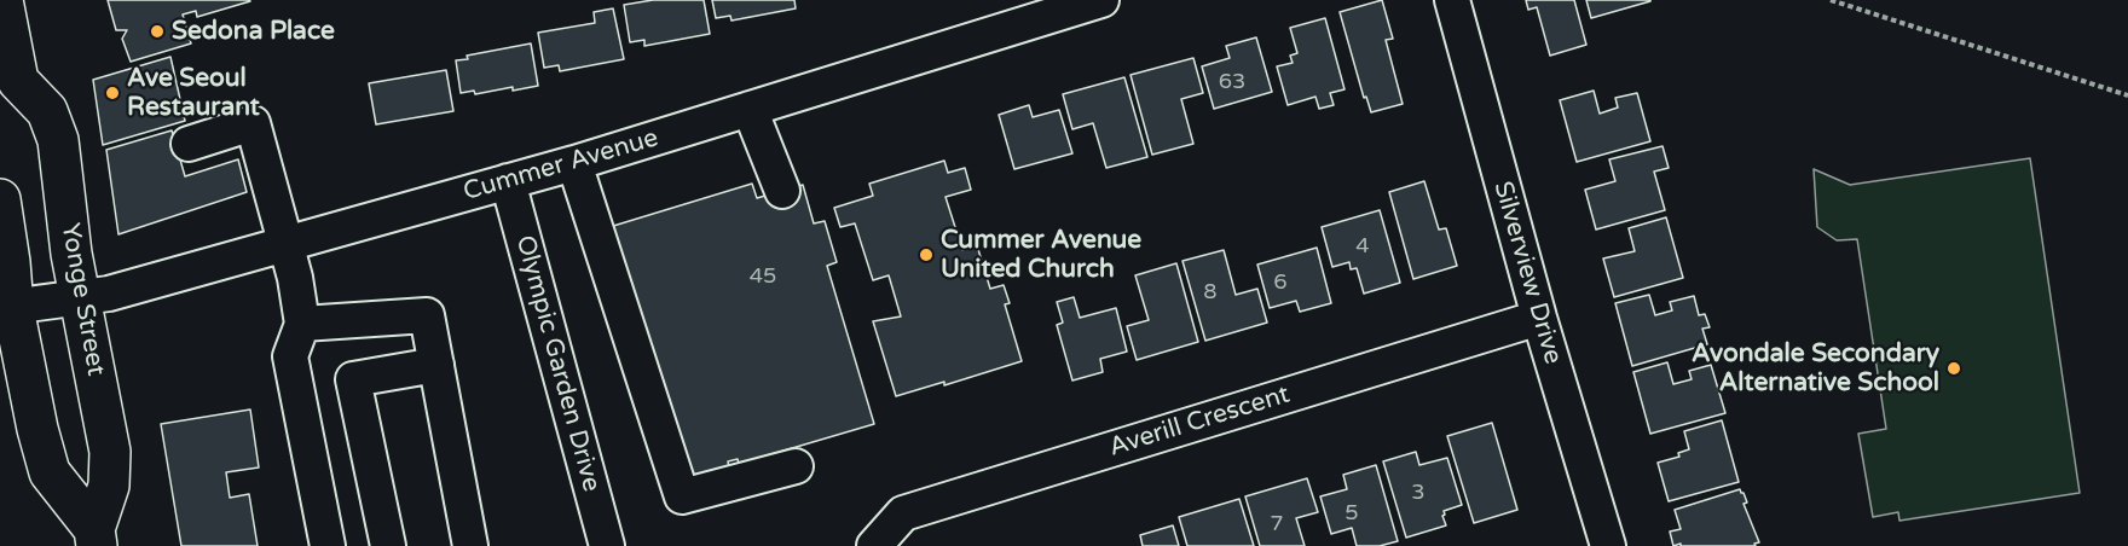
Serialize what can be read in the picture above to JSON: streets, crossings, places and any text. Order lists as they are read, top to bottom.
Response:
{
  "streets": {
    "main road": ["Yonge Street"],
    "street": [
      "Cummer Avenue",
      "Silverview Drive",
      "Olympic Garden Drive",
      "Averill Crescent"
    ]
  },
  "crossings": [
    ["Cummer Avenue", "Yonge Street"],
    ["Cummer Avenue", "Olympic Garden Drive"],
    ["Silverview Drive", "Averill Crescent"]
  ],
  "places": [
    "Sedona Place",
    "Ave Seoul Restaurant",
    "Cummer Avenue United Church",
    "Avondale Secondary Alternative School"
  ],
  "house_numbers": [
    "63",
    "4",
    "45",
    "6",
    "8",
    "3",
    "5",
    "7"
  ]
}
